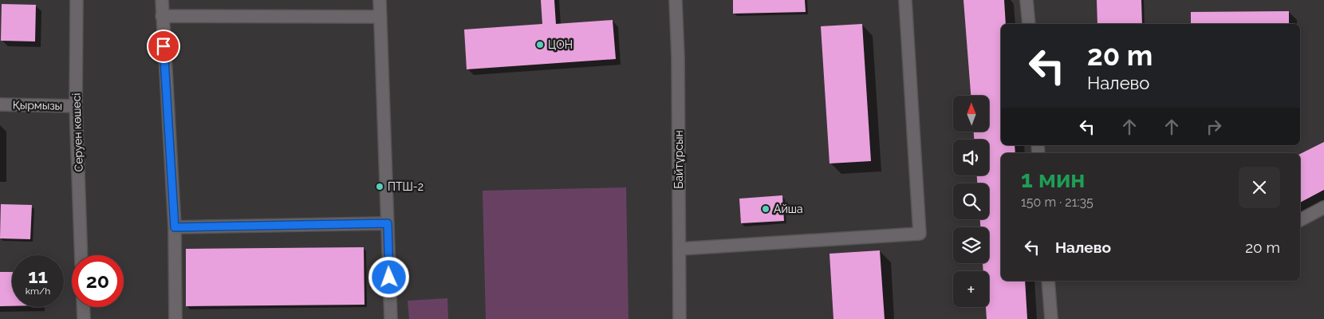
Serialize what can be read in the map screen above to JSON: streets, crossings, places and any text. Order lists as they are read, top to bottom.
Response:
{
  "streets": {
    "street": ["Қырмызы", "Серуен көшесі", "Байтұрсын"]
  },
  "crossings": [
    ["Қырмызы", "Серуен көшесі"]
  ],
  "places": ["ЦОН", "ПТШ-2", "Айша"],
  "north": "top",
  "page": {
    "turn": ["20 m", "Налево"],
    "map_buttons": "+",
    "heading": ["1 мин", "150 m · 21:35"],
    "list": [
      {
        "name": "Налево",
        "value": "20 m"
      }
    ],
    "speed": "11 km/h",
    "limit": "20"
  }
}
